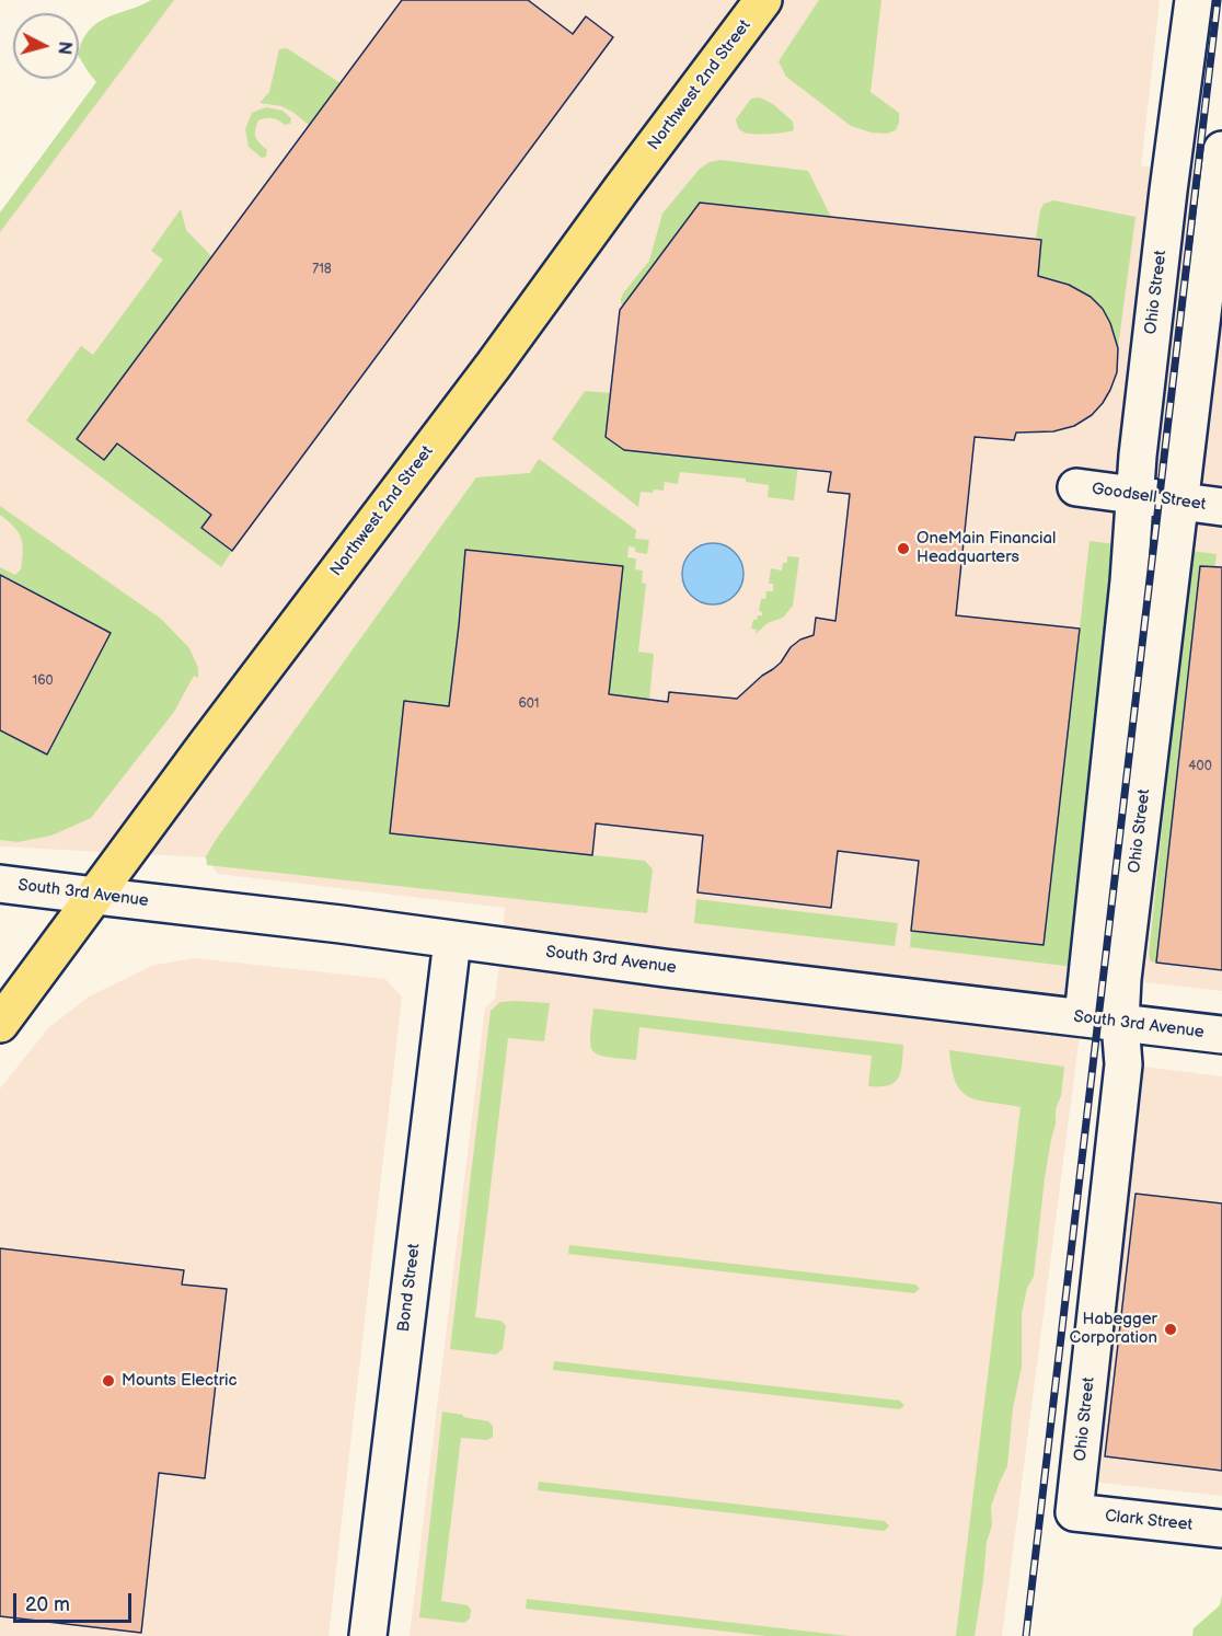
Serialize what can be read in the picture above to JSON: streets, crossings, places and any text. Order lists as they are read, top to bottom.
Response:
{
  "streets": {
    "main road": ["Northwest 2nd Street"],
    "street": [
      "Ohio Street",
      "Goodsell Street",
      "South 3rd Avenue",
      "Bond Street",
      "Clark Street"
    ]
  },
  "crossings": [
    ["Northwest 2nd Street", "South 3rd Avenue"],
    ["Ohio Street", "Goodsell Street"],
    ["Ohio Street", "South 3rd Avenue"],
    ["Ohio Street", "Clark Street"],
    ["South 3rd Avenue", "Bond Street"]
  ],
  "places": ["OneMain Financial Headquarters", "Habegger Corporation", "Mounts Electric"],
  "house_numbers": [
    "718",
    "160",
    "601",
    "400"
  ],
  "scale_bar": "20 m",
  "north": "right"
}
